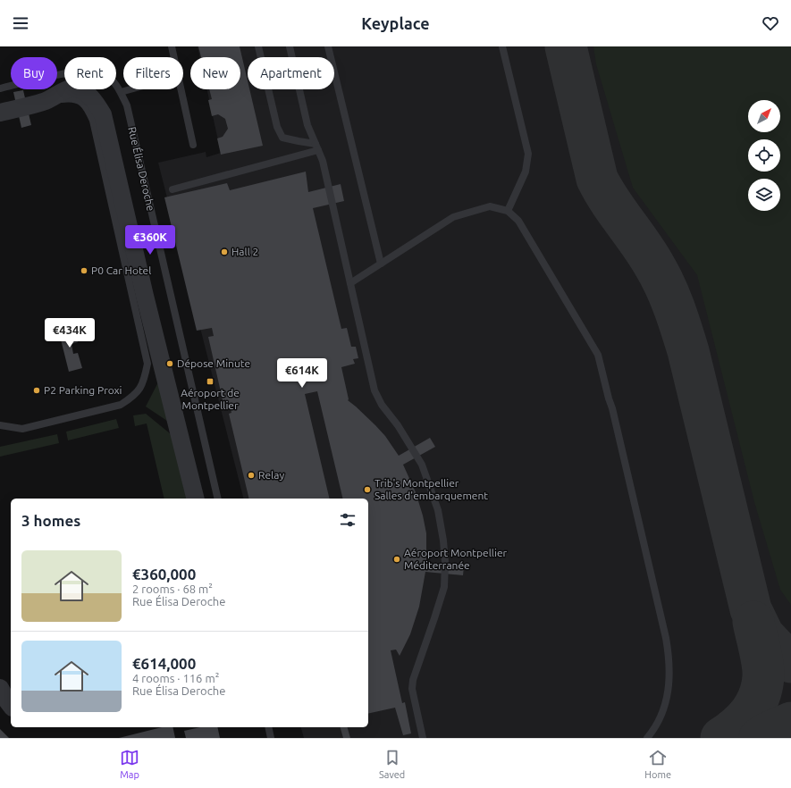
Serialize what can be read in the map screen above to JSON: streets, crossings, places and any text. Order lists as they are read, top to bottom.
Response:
{
  "streets": {
    "lane": ["Rue Élisa Deroche"]
  },
  "places": {
    "other": [
      "Hall 2",
      "P0 Car Hotel",
      "Dépose Minute",
      "P2 Parking Proxi",
      "Relay",
      "Trib's Montpellier Salles d'embarquement",
      "Aéroport Montpellier Méditerranée"
    ],
    "transit": ["Aéroport de Montpellier"]
  },
  "north": "top right",
  "page": {
    "header": "Keyplace",
    "chip": [
      "Buy",
      "Rent",
      "Filters",
      "New",
      "Apartment"
    ],
    "price": ["€360K", "€434K", "€614K"],
    "heading": "3 homes",
    "list": [
      {
        "name": "€360,000",
        "note": "2 rooms · 68 m² · Rue Élisa Deroche"
      },
      {
        "name": "€614,000",
        "note": "4 rooms · 116 m² · Rue Élisa Deroche"
      }
    ],
    "tabs": ["Map", "Saved", "Home"]
  }
}
